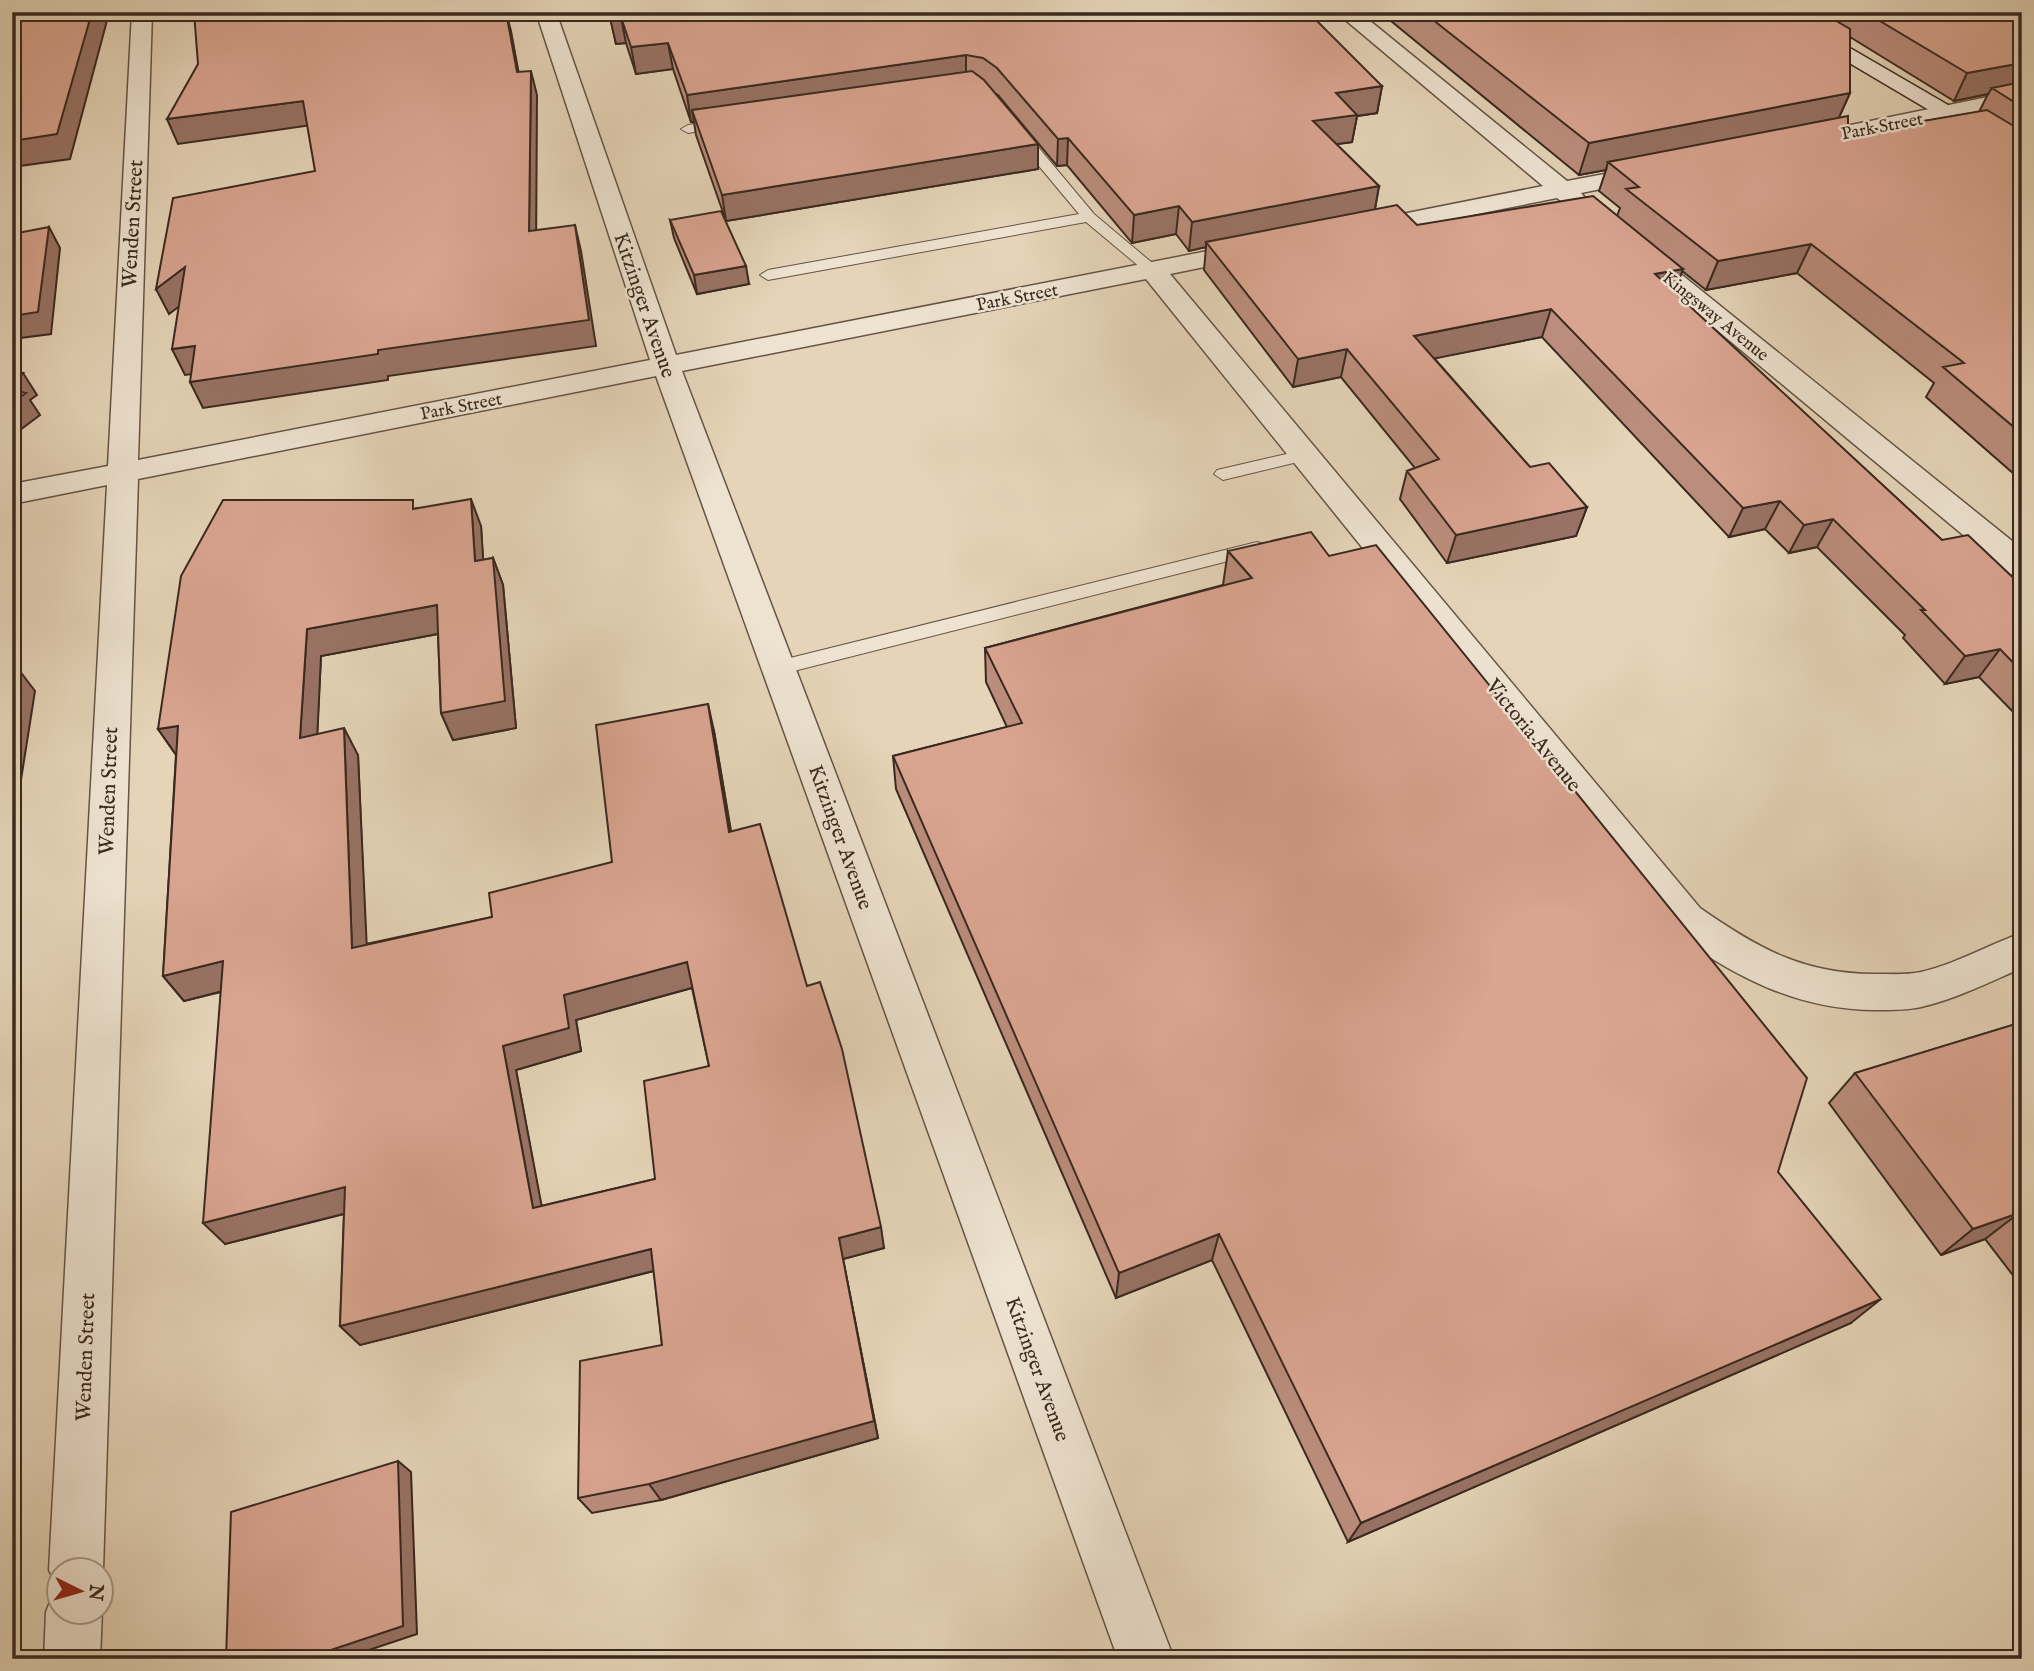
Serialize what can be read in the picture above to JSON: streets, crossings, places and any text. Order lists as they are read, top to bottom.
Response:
{
  "streets": {
    "street": [
      "Park Street",
      "Wenden Street",
      "Kitzinger Avenue",
      "Kingsway Avenue",
      "Victoria Avenue"
    ]
  },
  "crossings": [
    ["Park Street", "Wenden Street"],
    ["Park Street", "Kitzinger Avenue"],
    ["Park Street", "Victoria Avenue"]
  ],
  "north": "right"
}
